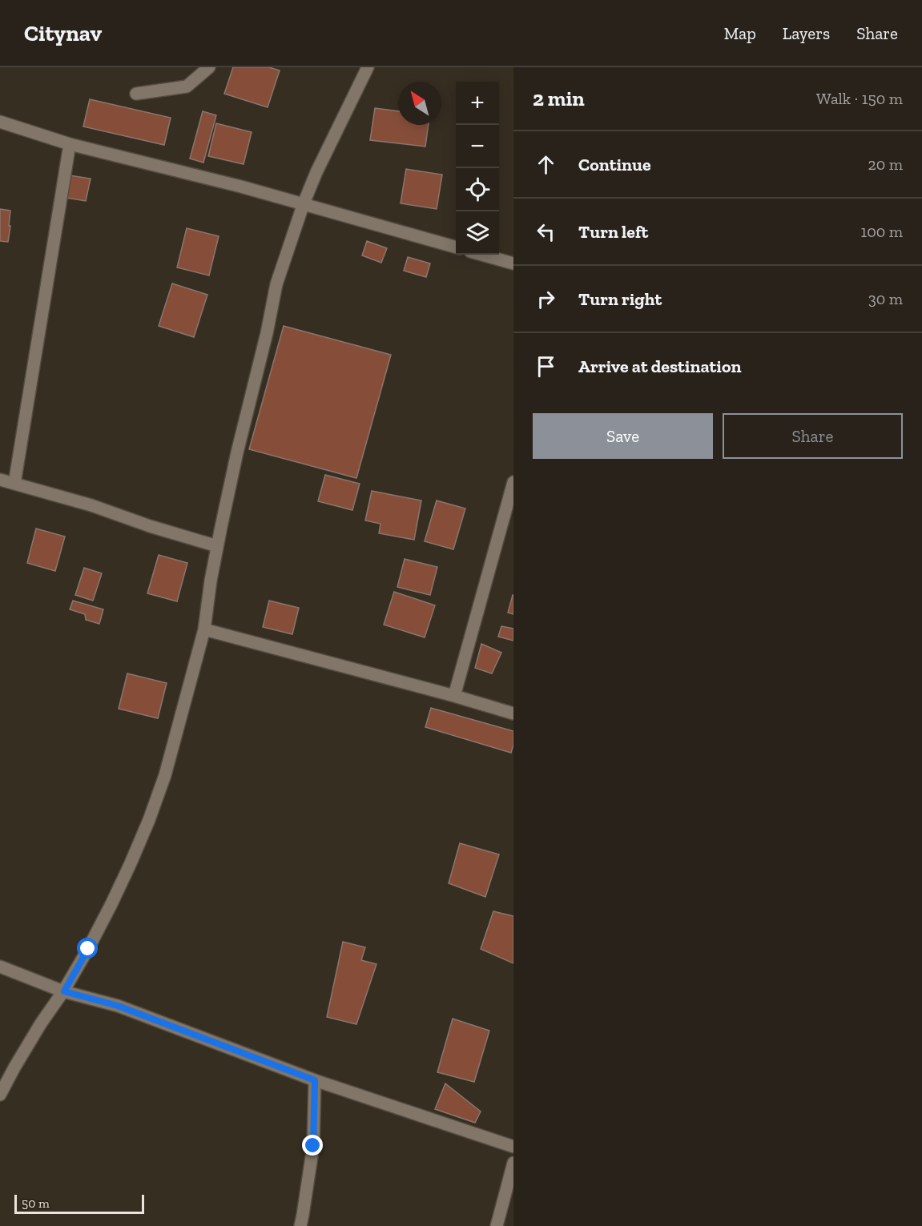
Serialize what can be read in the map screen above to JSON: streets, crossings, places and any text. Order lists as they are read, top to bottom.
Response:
{
  "scale_bar": "50 m",
  "north": "top left",
  "page": {
    "header": "Citynav",
    "nav": ["Map", "Layers", "Share"],
    "heading": ["2 min", "Walk · 150 m"],
    "map_buttons": ["+", "−"],
    "list": [
      ["Continue", "20 m"],
      ["Turn left", "100 m"],
      ["Turn right", "30 m"],
      "Arrive at destination"
    ],
    "buttons": ["Save", "Share"],
    "scale": "50 m"
  }
}
